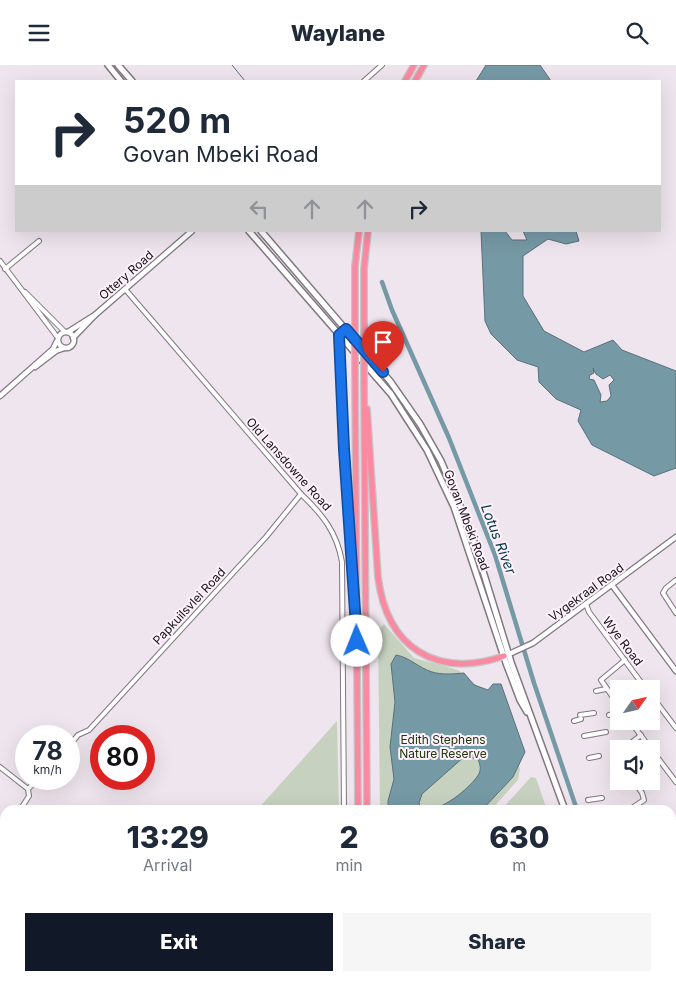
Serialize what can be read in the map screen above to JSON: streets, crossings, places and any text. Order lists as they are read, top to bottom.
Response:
{
  "streets": {
    "main road": ["Govan Mbeki Road"],
    "street": [
      "Ottery Road",
      "Old Lansdowne Road",
      "Vygekraal Road",
      "Papkuilsvlei Road",
      "Wye Road"
    ]
  },
  "crossings": [
    ["Ottery Road", "Old Lansdowne Road"],
    ["Old Lansdowne Road", "Papkuilsvlei Road"],
    ["Govan Mbeki Road", "Vygekraal Road"],
    ["Vygekraal Road", "Wye Road"]
  ],
  "water": ["Lotus River"],
  "parks": ["Edith Stephens Nature Reserve"],
  "north": "top right",
  "page": {
    "header": "Waylane",
    "turn": ["520 m", "Govan Mbeki Road"],
    "speed": "78 km/h",
    "limit": "80",
    "eta": [
      "13:29",
      "Arrival",
      "2",
      "min",
      "630",
      "m"
    ],
    "buttons": ["Exit", "Share"]
  }
}
